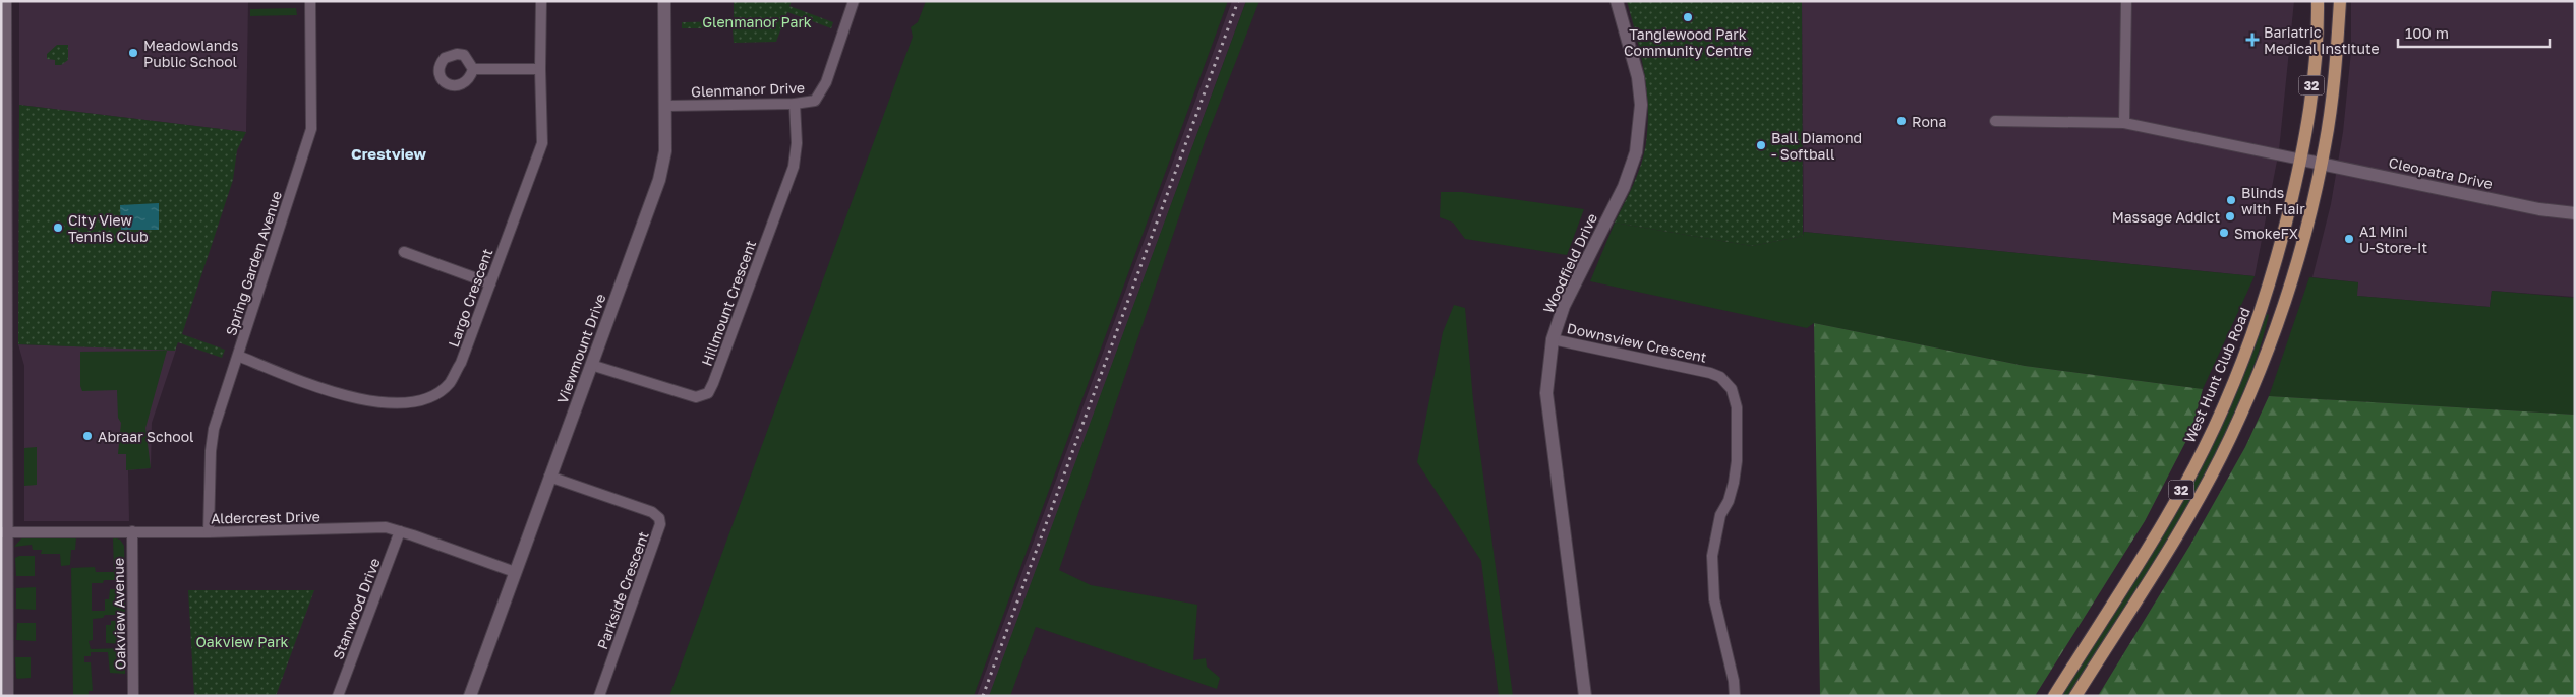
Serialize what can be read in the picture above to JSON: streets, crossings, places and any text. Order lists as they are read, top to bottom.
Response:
{
  "streets": {
    "main road": ["32", "West Hunt Club Road"],
    "street": [
      "Glenmanor Drive",
      "Cleopatra Drive",
      "Spring Garden Avenue",
      "Woodfield Drive",
      "Largo Crescent",
      "Hillmount Crescent",
      "Downsview Crescent",
      "Viewmount Drive",
      "Aldercrest Drive",
      "Parkside Crescent",
      "Stanwood Drive",
      "Oakview Avenue"
    ]
  },
  "crossings": [
    ["32", "Cleopatra Drive"],
    ["Glenmanor Drive", "Hillmount Crescent"],
    ["Glenmanor Drive", "Viewmount Drive"],
    ["Cleopatra Drive", "West Hunt Club Road"],
    ["Spring Garden Avenue", "Largo Crescent"],
    ["Spring Garden Avenue", "Aldercrest Drive"],
    ["Woodfield Drive", "Downsview Crescent"],
    ["Hillmount Crescent", "Viewmount Drive"],
    ["Viewmount Drive", "Aldercrest Drive"],
    ["Viewmount Drive", "Parkside Crescent"],
    ["Aldercrest Drive", "Stanwood Drive"],
    ["Aldercrest Drive", "Oakview Avenue"]
  ],
  "districts": ["Crestview"],
  "parks": ["Glenmanor Park", "Oakview Park"],
  "places": {
    "other": [
      "Tanglewood Park Community Centre",
      "Meadowlands Public School",
      "Rona",
      "Ball Diamond - Softball",
      "Blinds with Flair",
      "Massage Addict",
      "City View Tennis Club",
      "SmokeFX",
      "A1 Mini U-Store-It",
      "Abraar School"
    ],
    "health": ["Bariatric Medical Institute"]
  },
  "scale_bar": "100 m"
}
